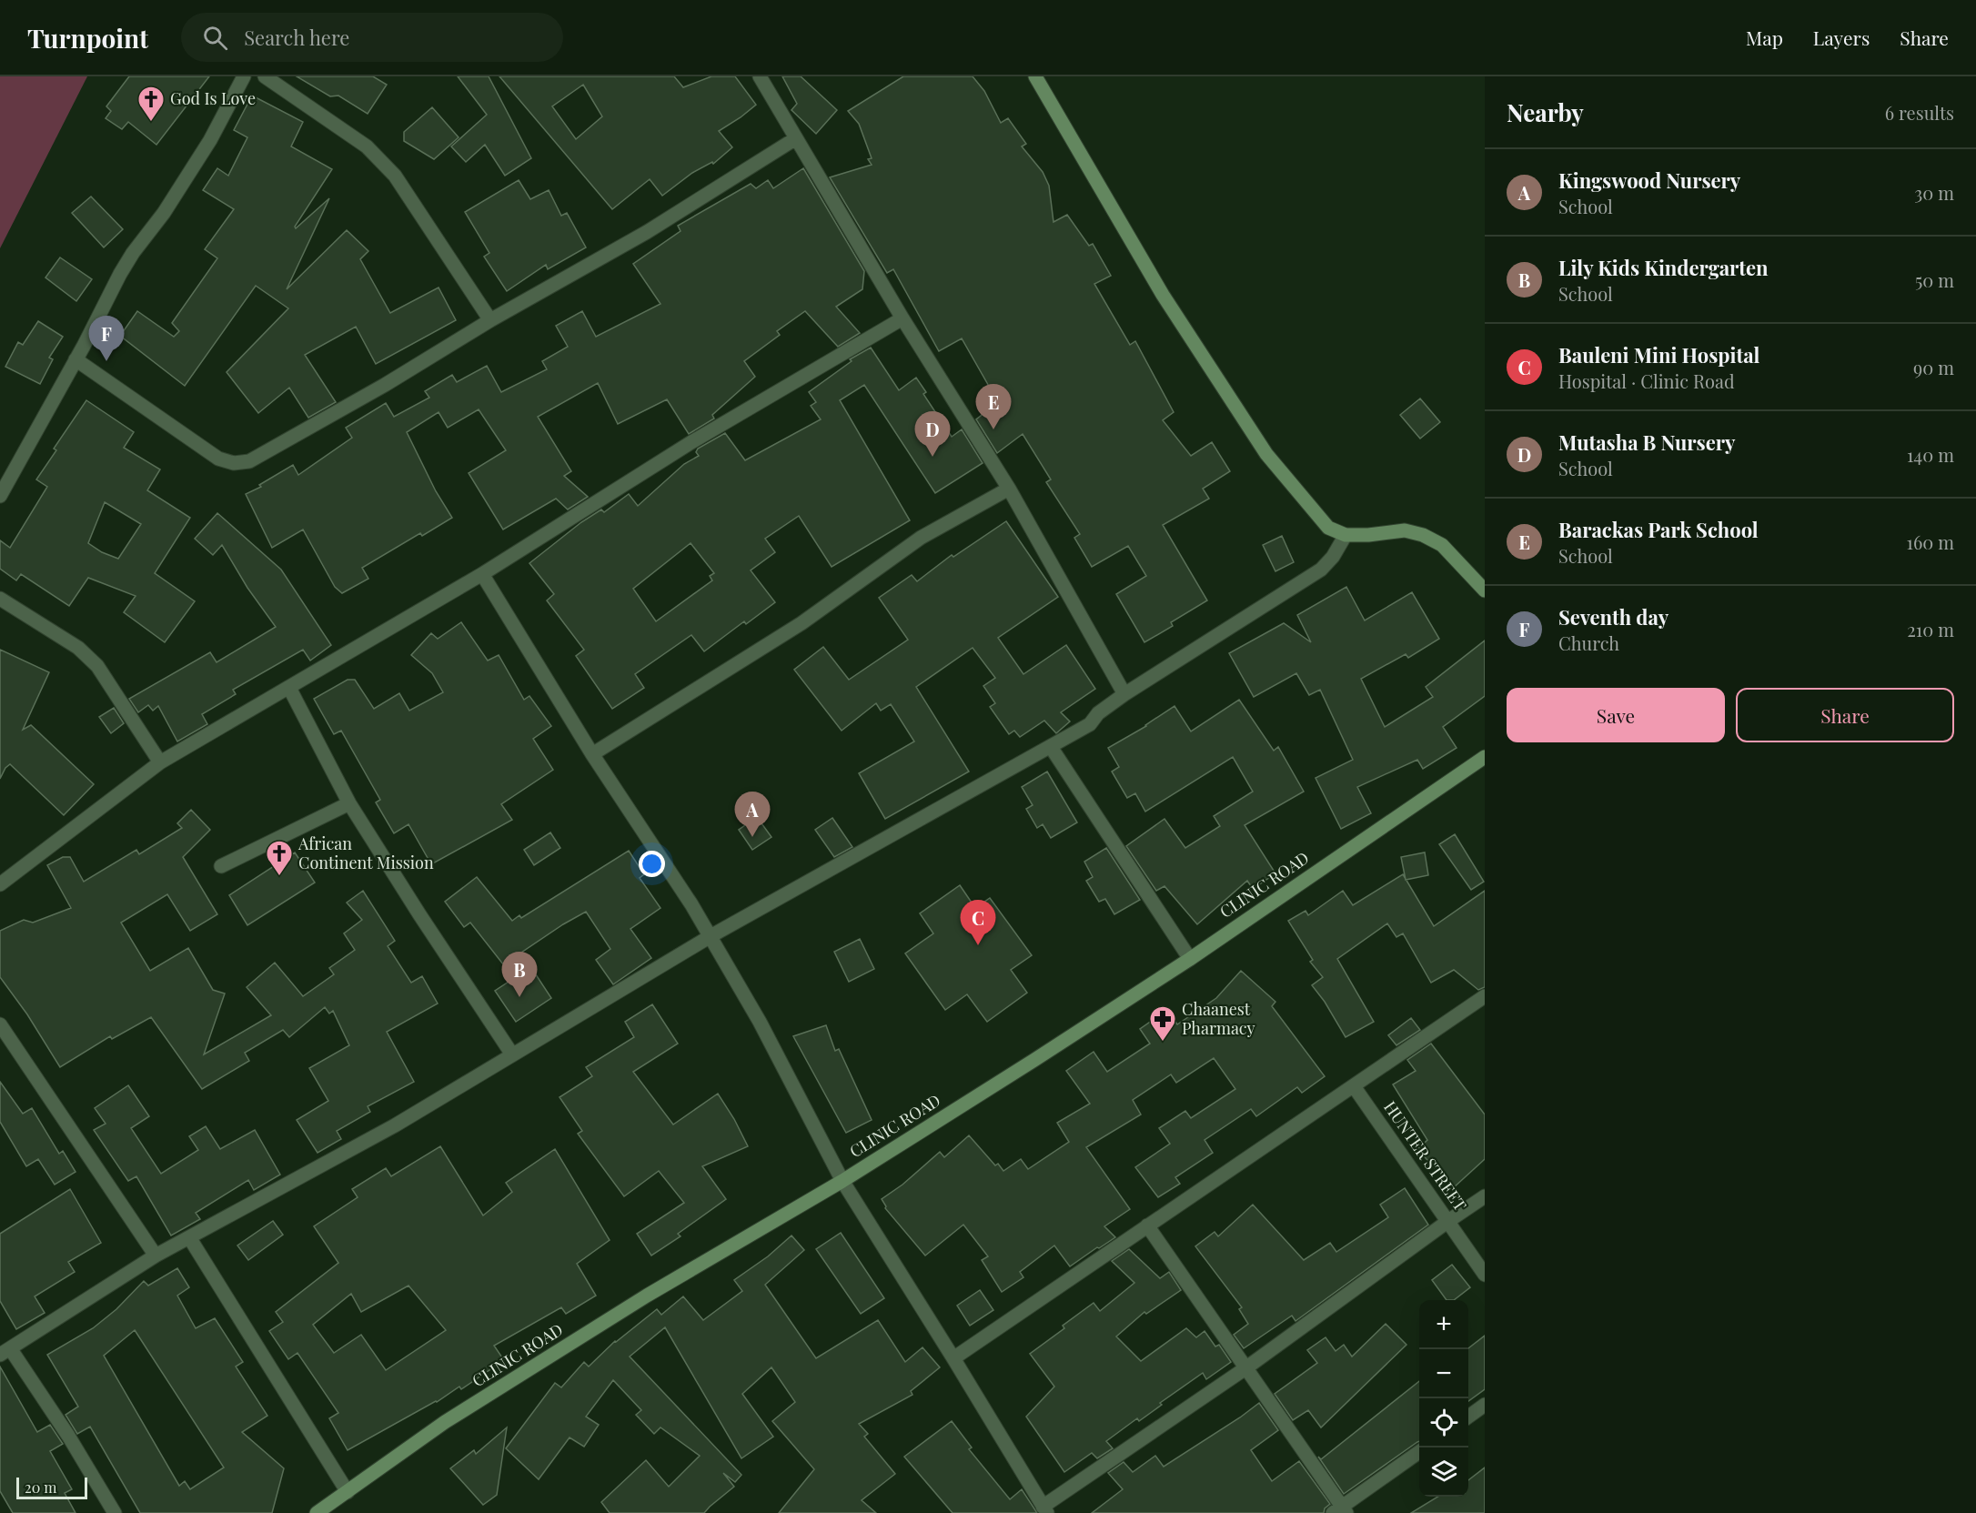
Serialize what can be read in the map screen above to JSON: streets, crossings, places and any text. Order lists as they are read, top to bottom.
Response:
{
  "streets": {
    "street": ["CLINIC ROAD", "HUNTER STREET"]
  },
  "places": {
    "church": ["God Is Love", "African Continent Mission"],
    "pharmacy": ["Chaanest Pharmacy"]
  },
  "scale_bar": "20 m",
  "page": {
    "header": "Turnpoint",
    "search": "Search here",
    "nav": ["Map", "Layers", "Share"],
    "heading": ["Nearby", "6 results"],
    "list": [
      {
        "mark": "A",
        "name": "Kingswood Nursery",
        "note": "School",
        "value": "30 m"
      },
      {
        "mark": "B",
        "name": "Lily Kids Kindergarten",
        "note": "School",
        "value": "50 m"
      },
      {
        "mark": "C",
        "name": "Bauleni Mini Hospital",
        "note": "Hospital · Clinic Road",
        "value": "90 m"
      },
      {
        "mark": "D",
        "name": "Mutasha B Nursery",
        "note": "School",
        "value": "140 m"
      },
      {
        "mark": "E",
        "name": "Barackas Park School",
        "note": "School",
        "value": "160 m"
      },
      {
        "mark": "F",
        "name": "Seventh day",
        "note": "Church",
        "value": "210 m"
      }
    ],
    "pins": [
      "F",
      "E",
      "D",
      "A",
      "C",
      "B"
    ],
    "buttons": ["Save", "Share"],
    "map_buttons": ["+", "−"],
    "scale": "20 m"
  }
}
